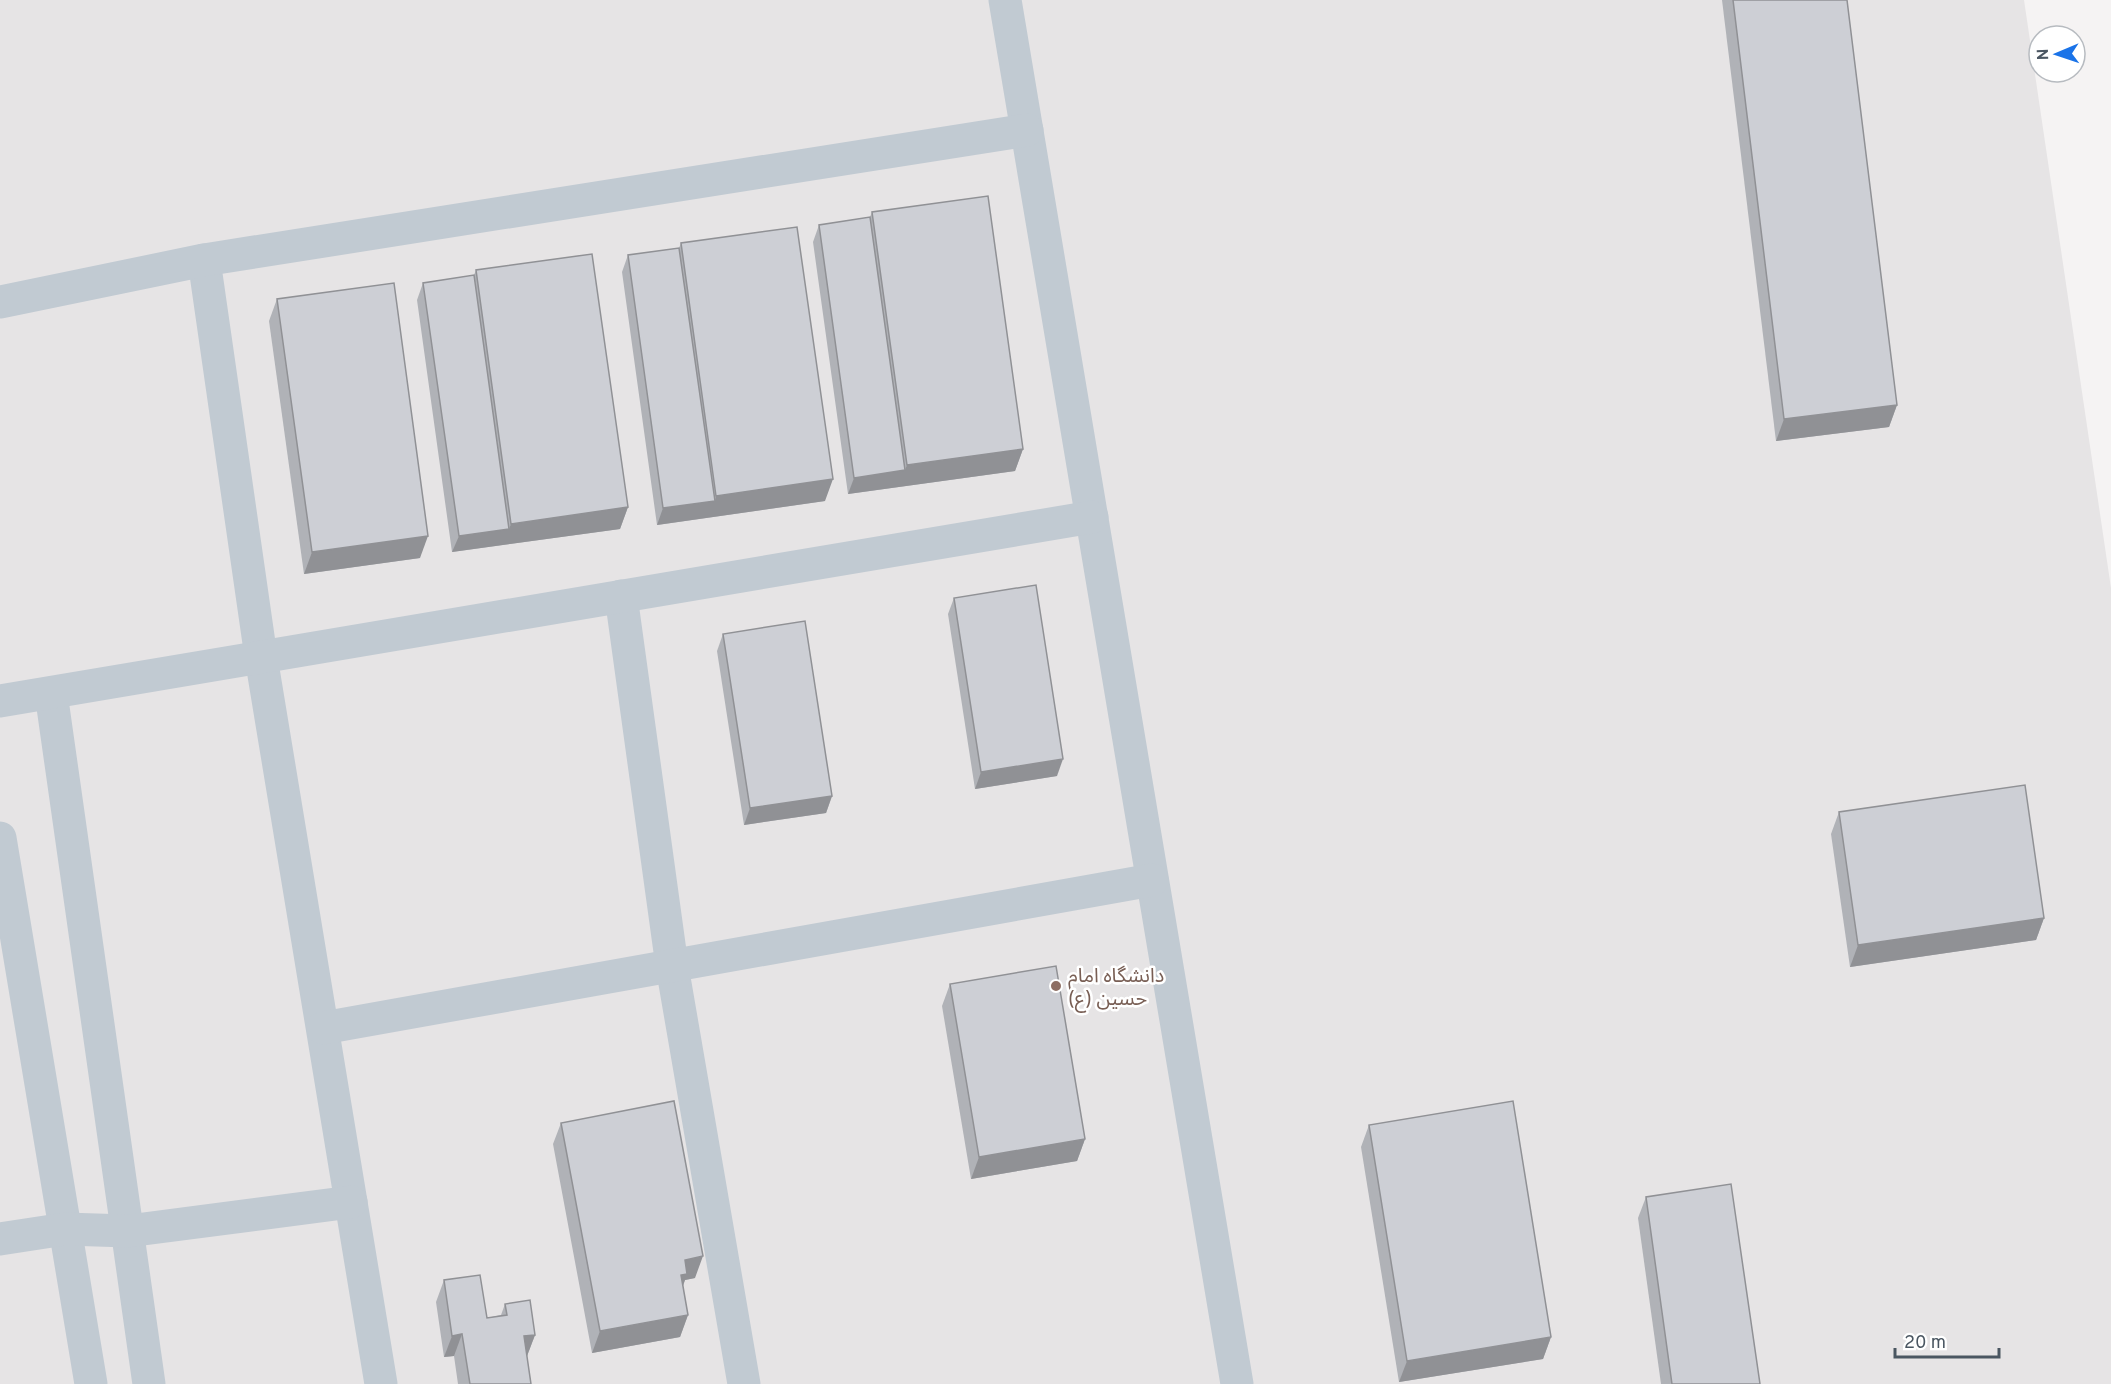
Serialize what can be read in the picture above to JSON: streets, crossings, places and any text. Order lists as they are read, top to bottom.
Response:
{
  "places": ["دانشگاه امام حسین (ع)"],
  "scale_bar": "20 m",
  "north": "left"
}
